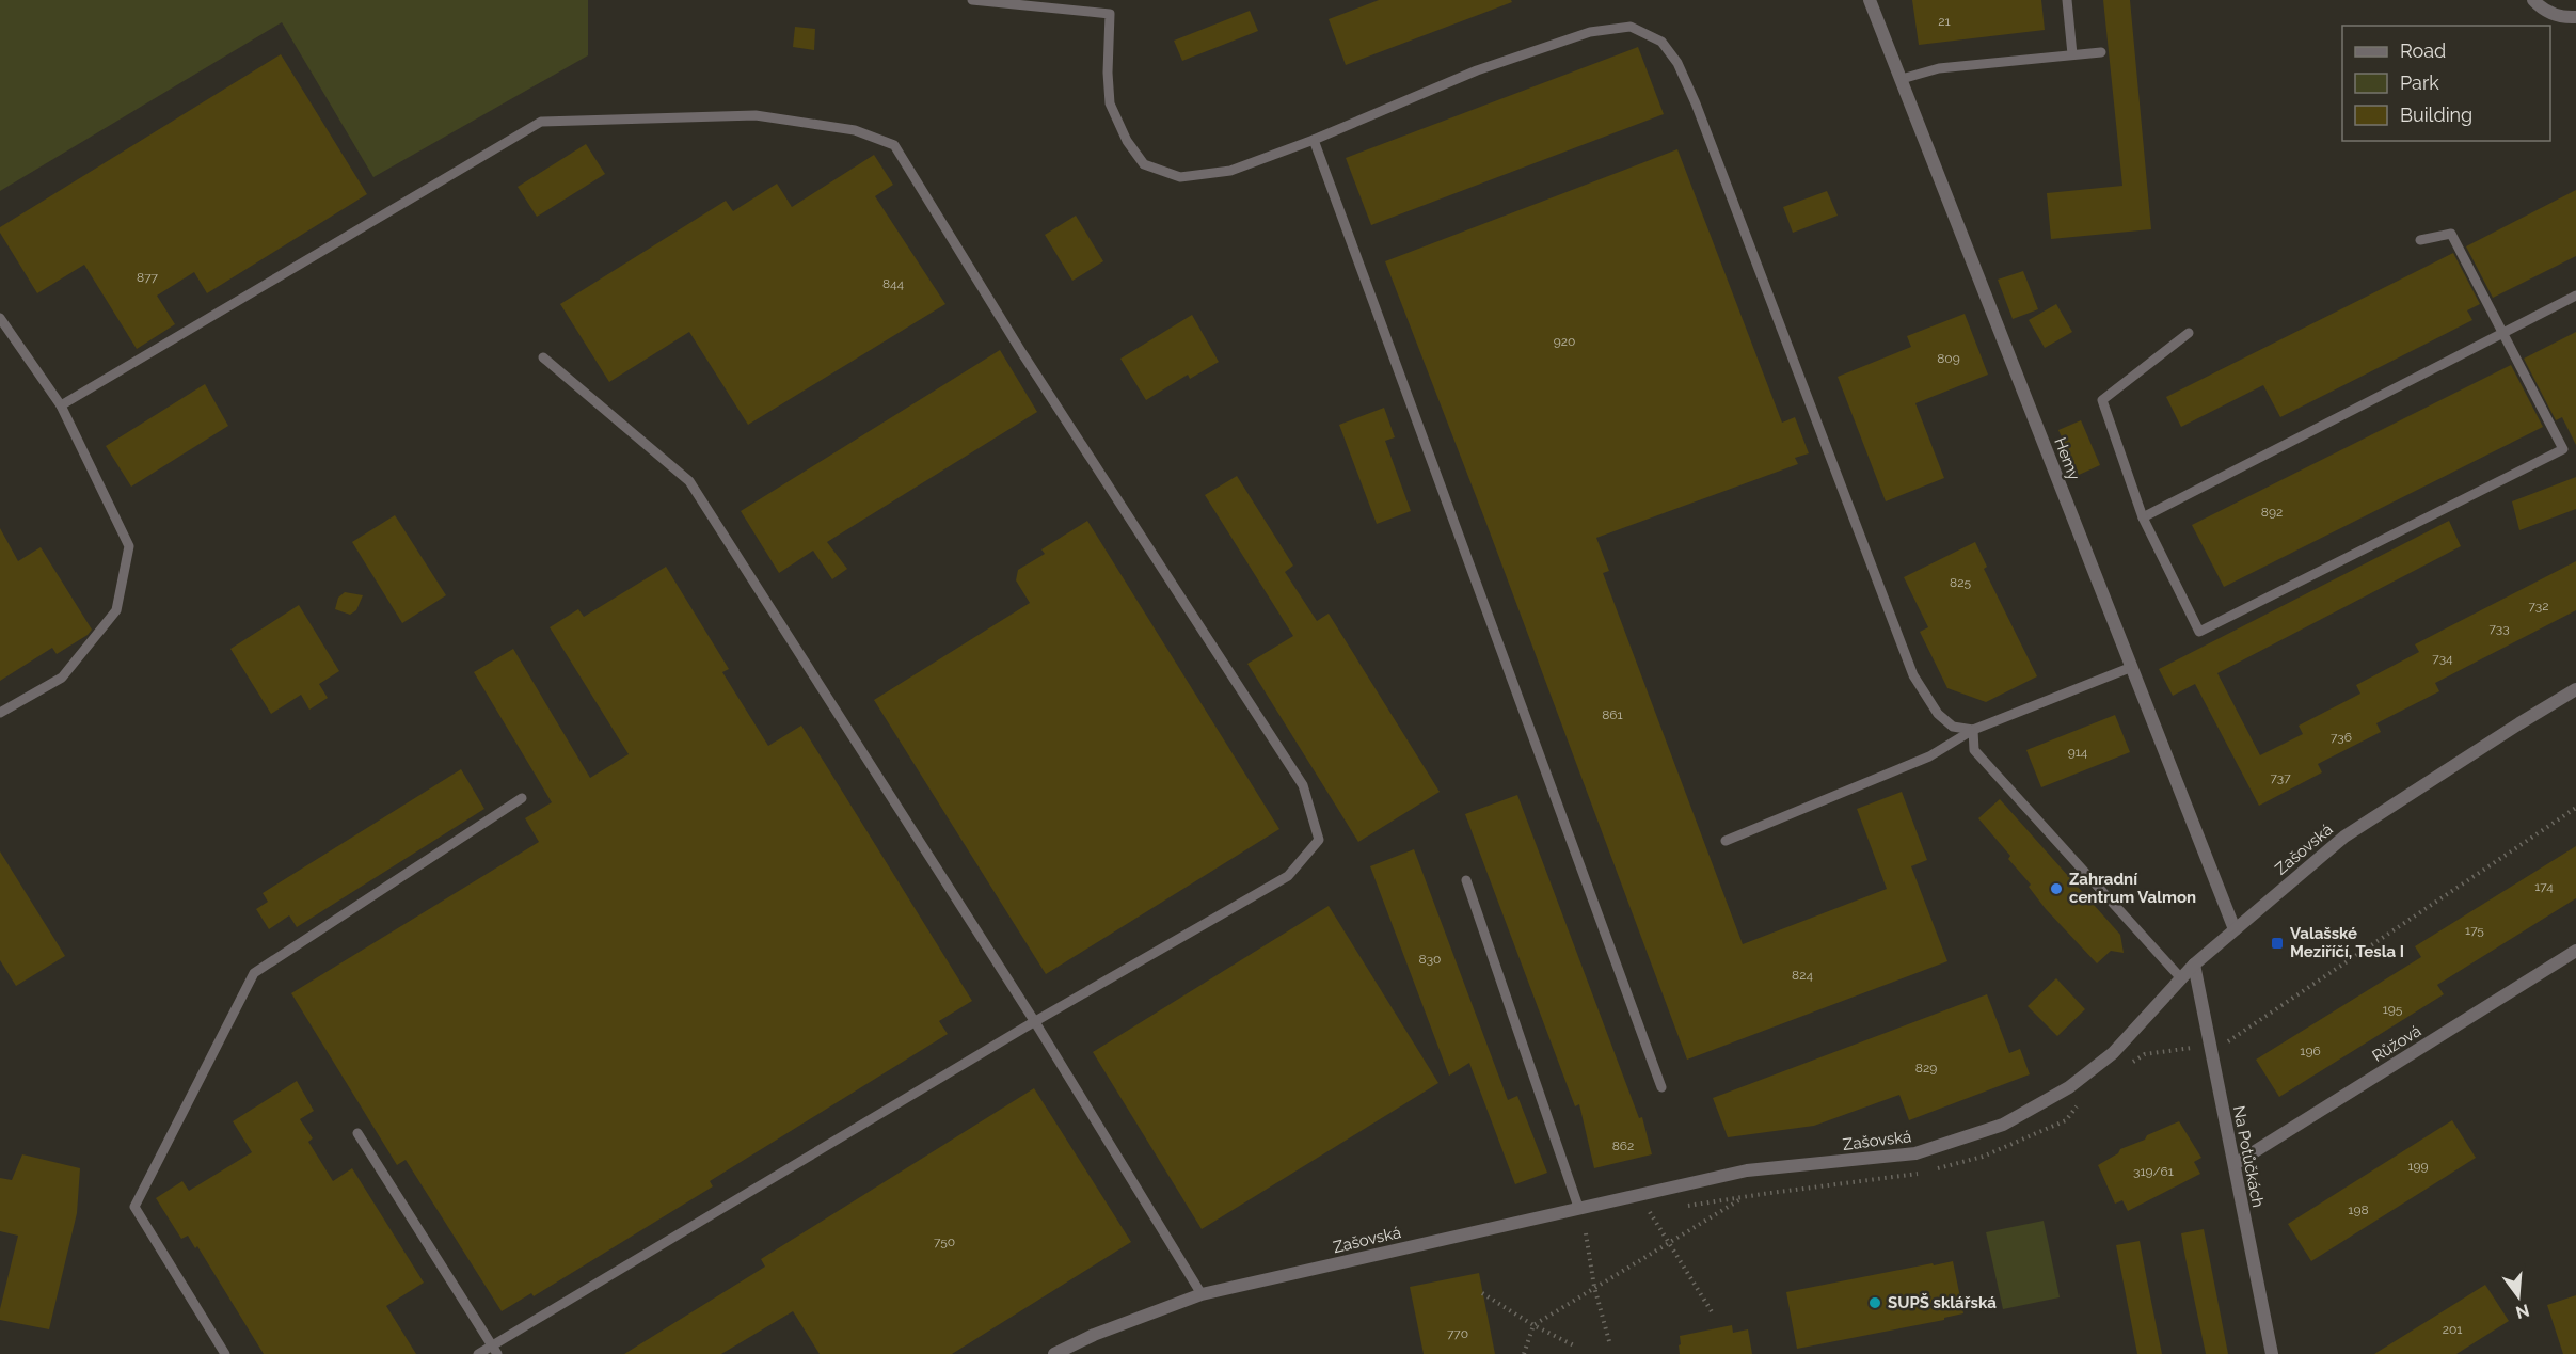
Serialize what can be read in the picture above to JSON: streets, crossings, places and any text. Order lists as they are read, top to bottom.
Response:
{
  "streets": {
    "street": [
      "Hemy",
      "Zašovská",
      "Růžová",
      "Na Potůčkách"
    ]
  },
  "crossings": [
    ["Hemy", "Zašovská"],
    ["Zašovská", "Na Potůčkách"],
    ["Růžová", "Na Potůčkách"]
  ],
  "places": {
    "other": ["Zahradní centrum Valmon", "SUPŠ sklářská"],
    "transit": ["Valašské Meziříčí, Tesla I"]
  },
  "house_numbers": [
    "21",
    "877",
    "844",
    "920",
    "809",
    "892",
    "825",
    "732",
    "733",
    "734",
    "861",
    "736",
    "914",
    "737",
    "174",
    "175",
    "830",
    "824",
    "195",
    "196",
    "829",
    "862",
    "199",
    "319/61",
    "198",
    "750",
    "201",
    "770"
  ],
  "legend": ["Road", "Park", "Building"],
  "north": "bottom"
}
